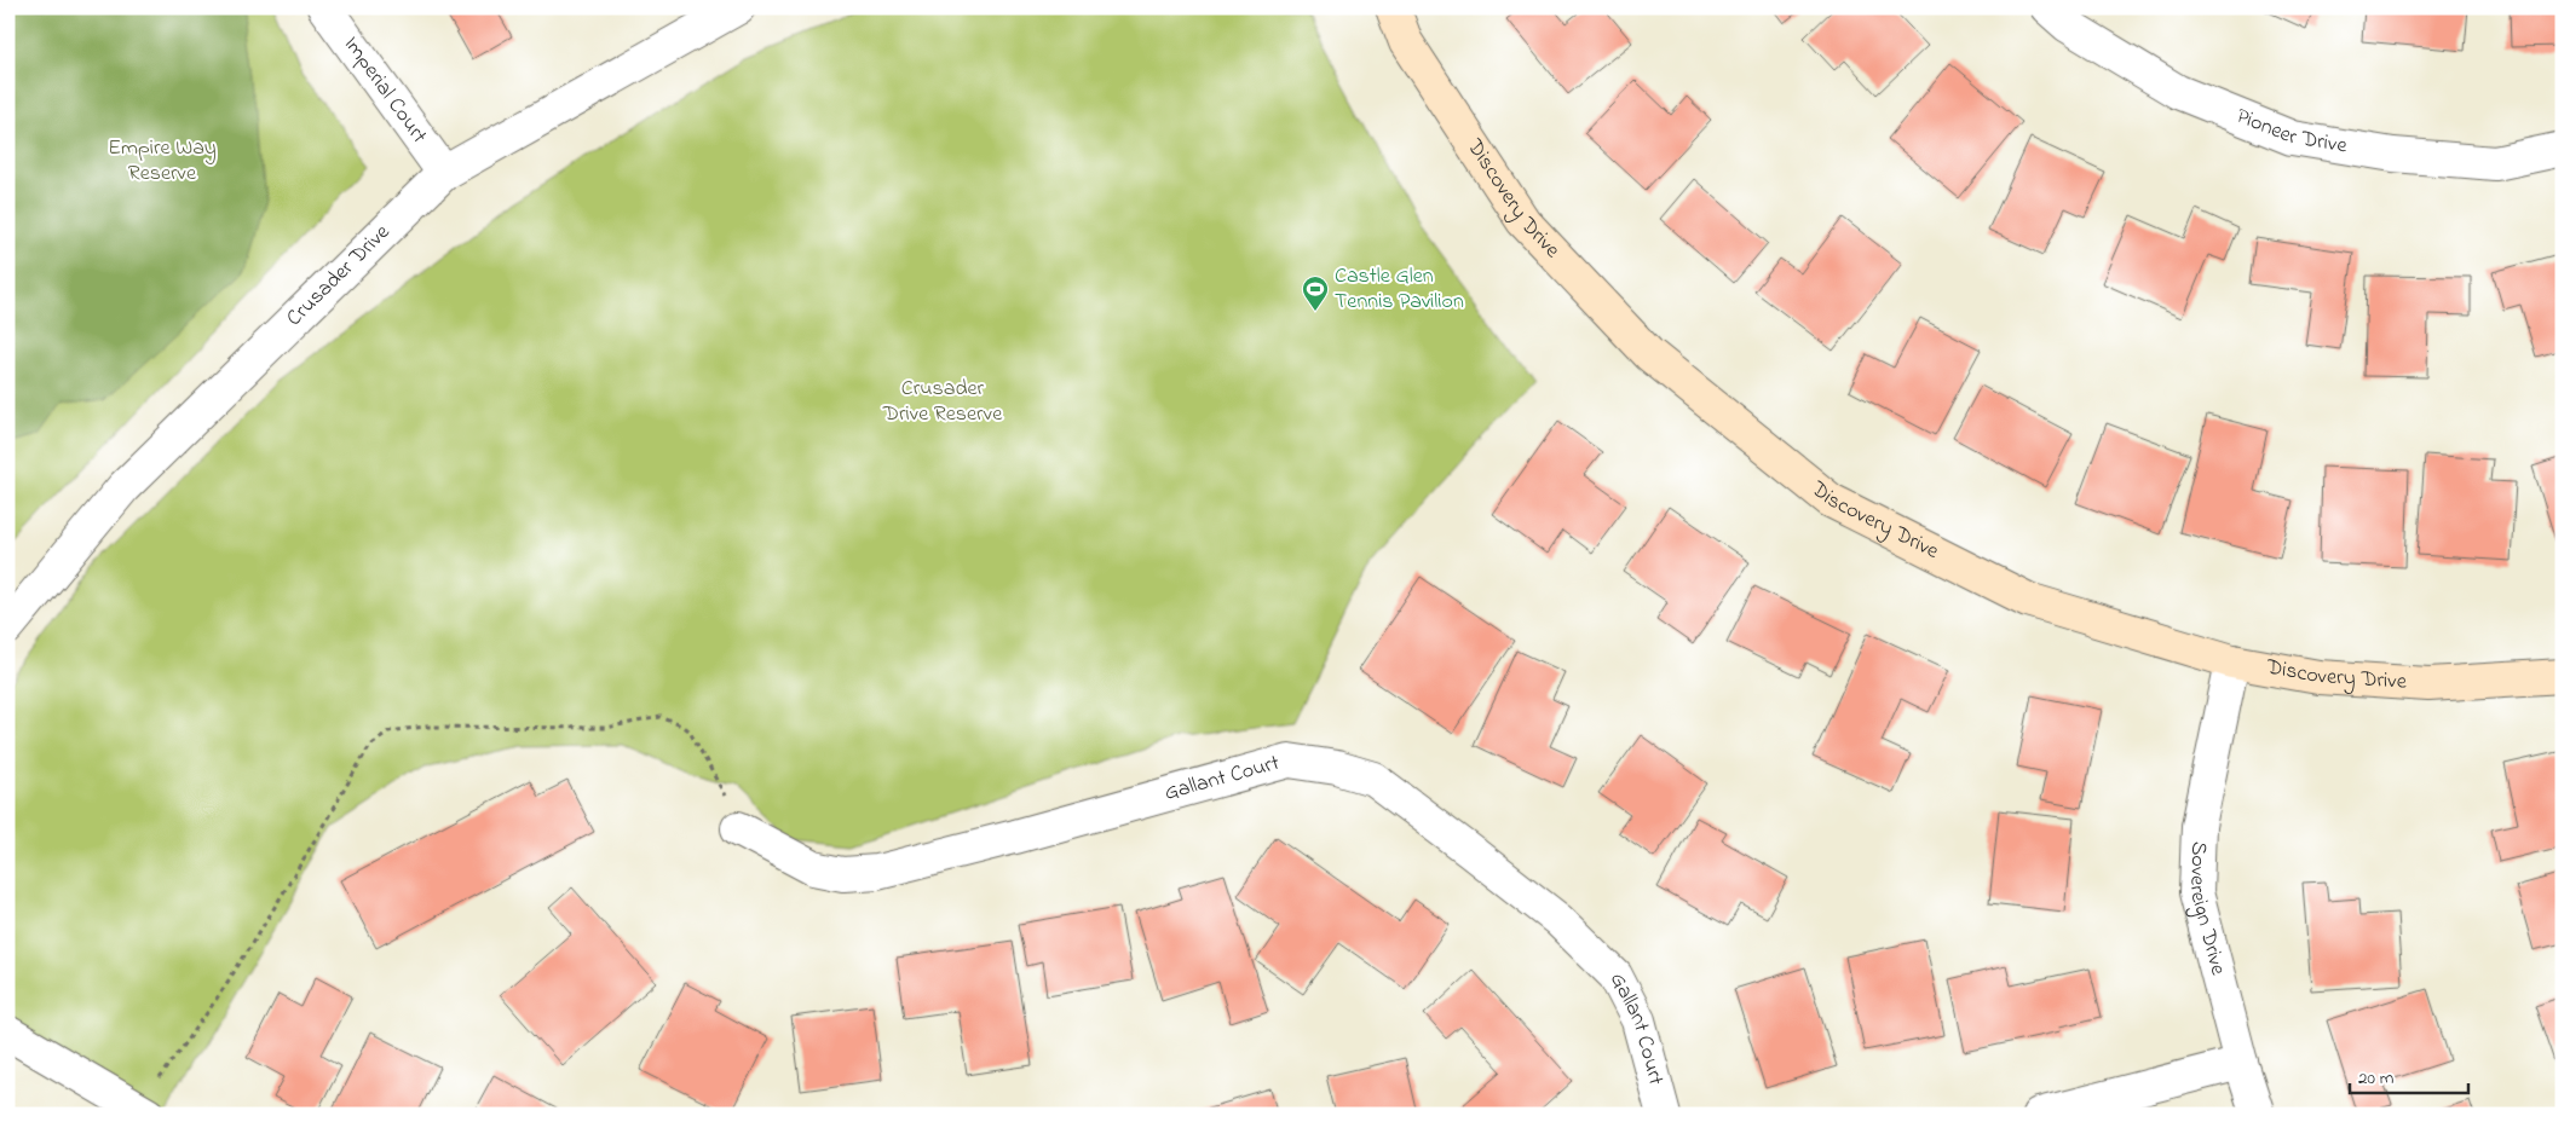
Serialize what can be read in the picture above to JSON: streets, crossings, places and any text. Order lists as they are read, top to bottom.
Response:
{
  "streets": {
    "street": [
      "Imperial Court",
      "Pioneer Drive",
      "Discovery Drive",
      "Crusader Drive",
      "Gallant Court",
      "Sovereign Drive"
    ]
  },
  "crossings": [
    ["Imperial Court", "Crusader Drive"],
    ["Discovery Drive", "Sovereign Drive"]
  ],
  "parks": ["Empire Way Reserve", "Crusader Drive Reserve"],
  "places": {
    "sports": ["Castle Glen Tennis Pavilion"]
  },
  "scale_bar": "20 m"
}
